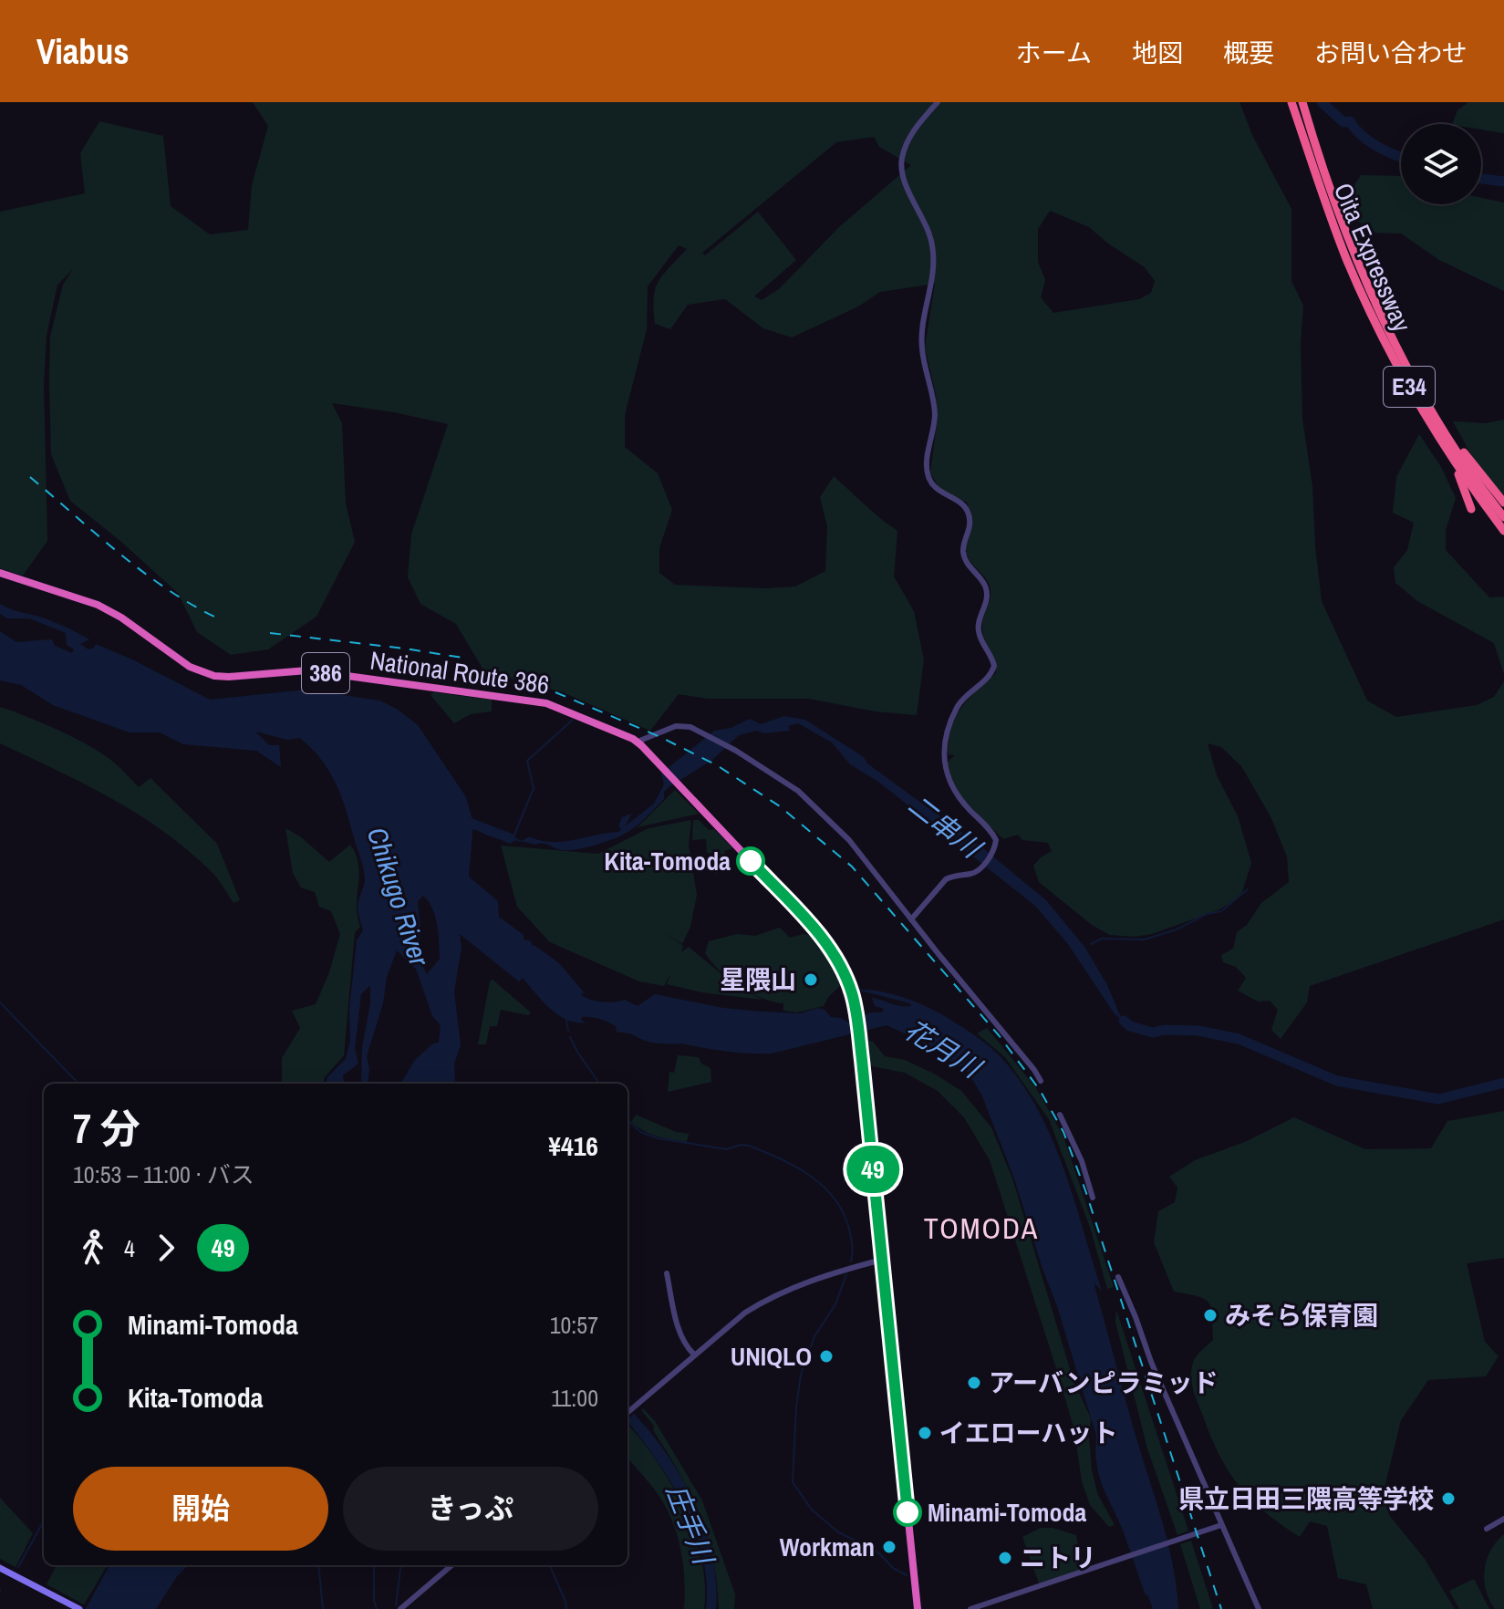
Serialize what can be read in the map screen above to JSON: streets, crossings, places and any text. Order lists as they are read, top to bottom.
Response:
{
  "streets": {
    "highway": [
      "Oita Expressway",
      "E34",
      "National Route 386",
      "386"
    ]
  },
  "districts": ["TOMODA"],
  "water": [
    "二串川",
    "Chikugo River",
    "花月川",
    "庄手川"
  ],
  "places": [
    "Kita-Tomoda",
    "星隈山",
    "みそら保育園",
    "UNIQLO",
    "アーバンピラミッド",
    "イエローハット",
    "県立日田三隈高等学校",
    "Minami-Tomoda",
    "Workman",
    "ニトリ"
  ],
  "lines": ["bus line 49"],
  "page": {
    "header": "Viabus",
    "nav": [
      "ホーム",
      "地図",
      "概要",
      "お問い合わせ"
    ],
    "on_map": "49",
    "heading": ["7 分", "10:53 – 11:00 · バス", "¥416"],
    "legs": ["4", "49"],
    "list": [
      {
        "name": "Minami-Tomoda",
        "value": "10:57"
      },
      {
        "name": "Kita-Tomoda",
        "value": "11:00"
      }
    ],
    "buttons": ["開始", "きっぷ"]
  }
}
